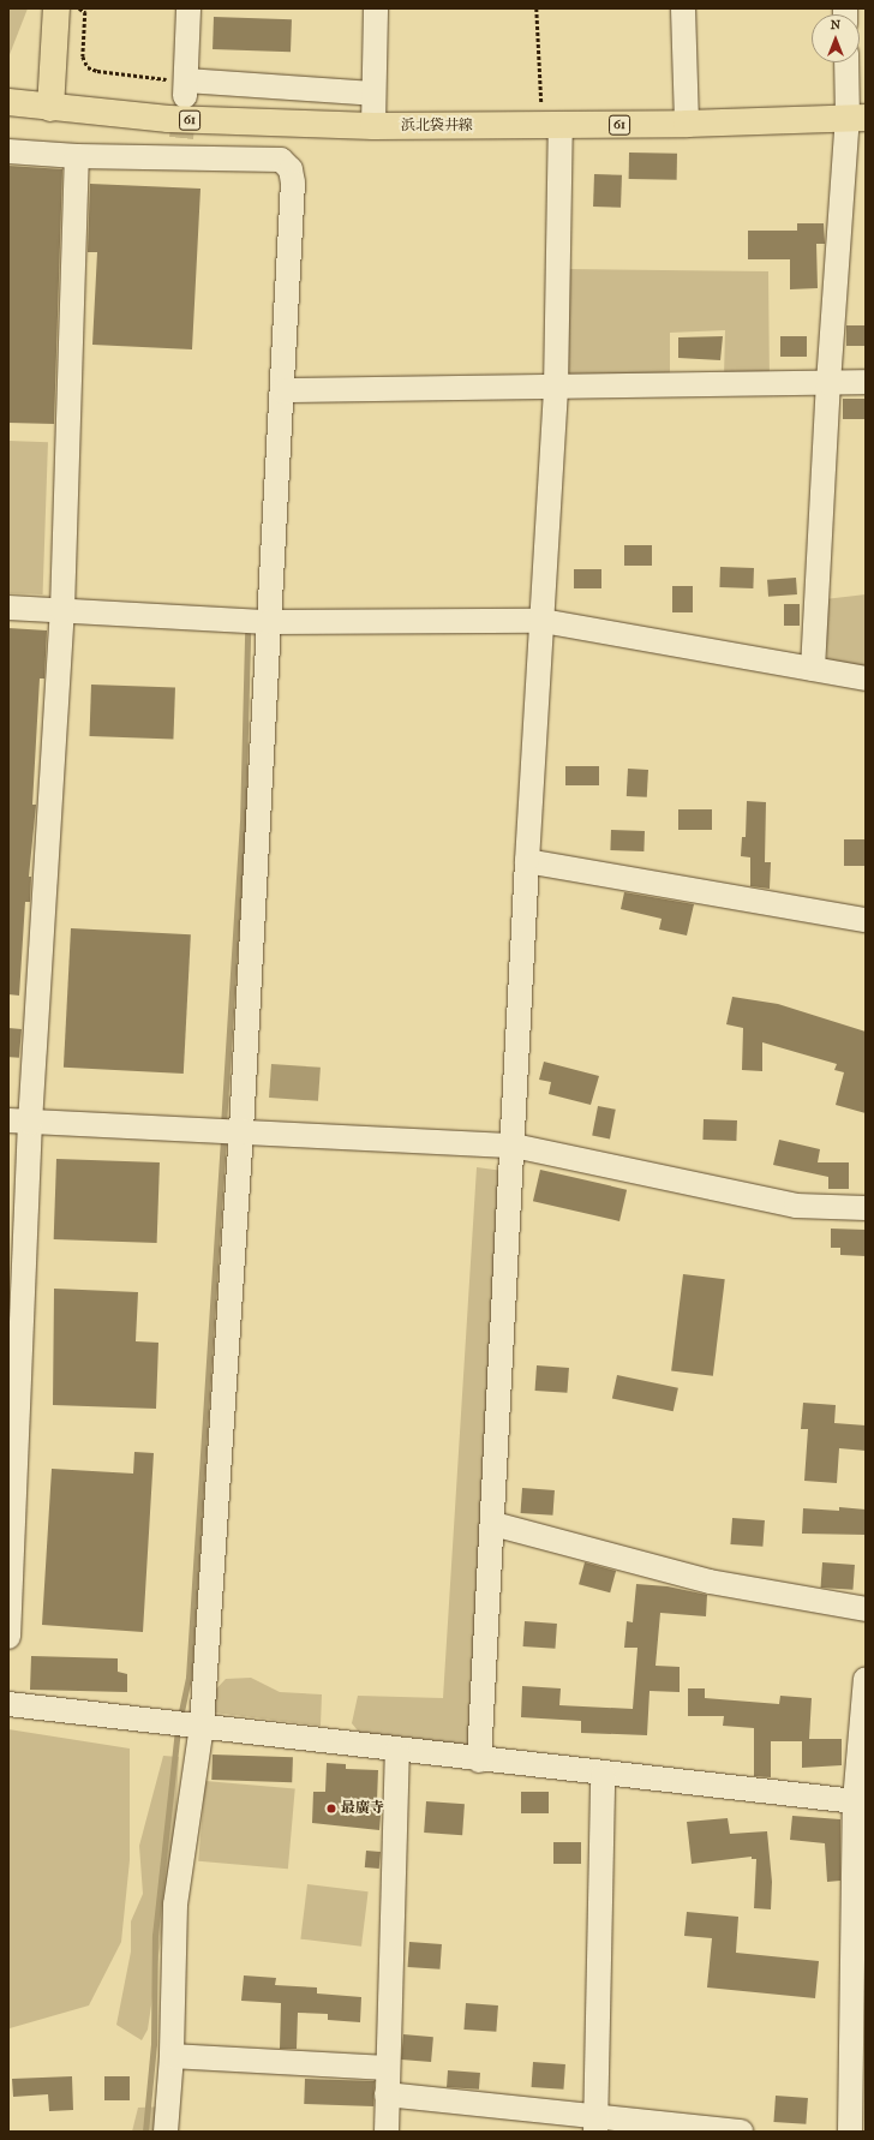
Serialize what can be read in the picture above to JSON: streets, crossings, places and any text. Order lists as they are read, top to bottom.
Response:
{
  "streets": {
    "main road": ["61", "浜北袋井線"]
  },
  "places": ["最廣寺"],
  "north": "top"
}
